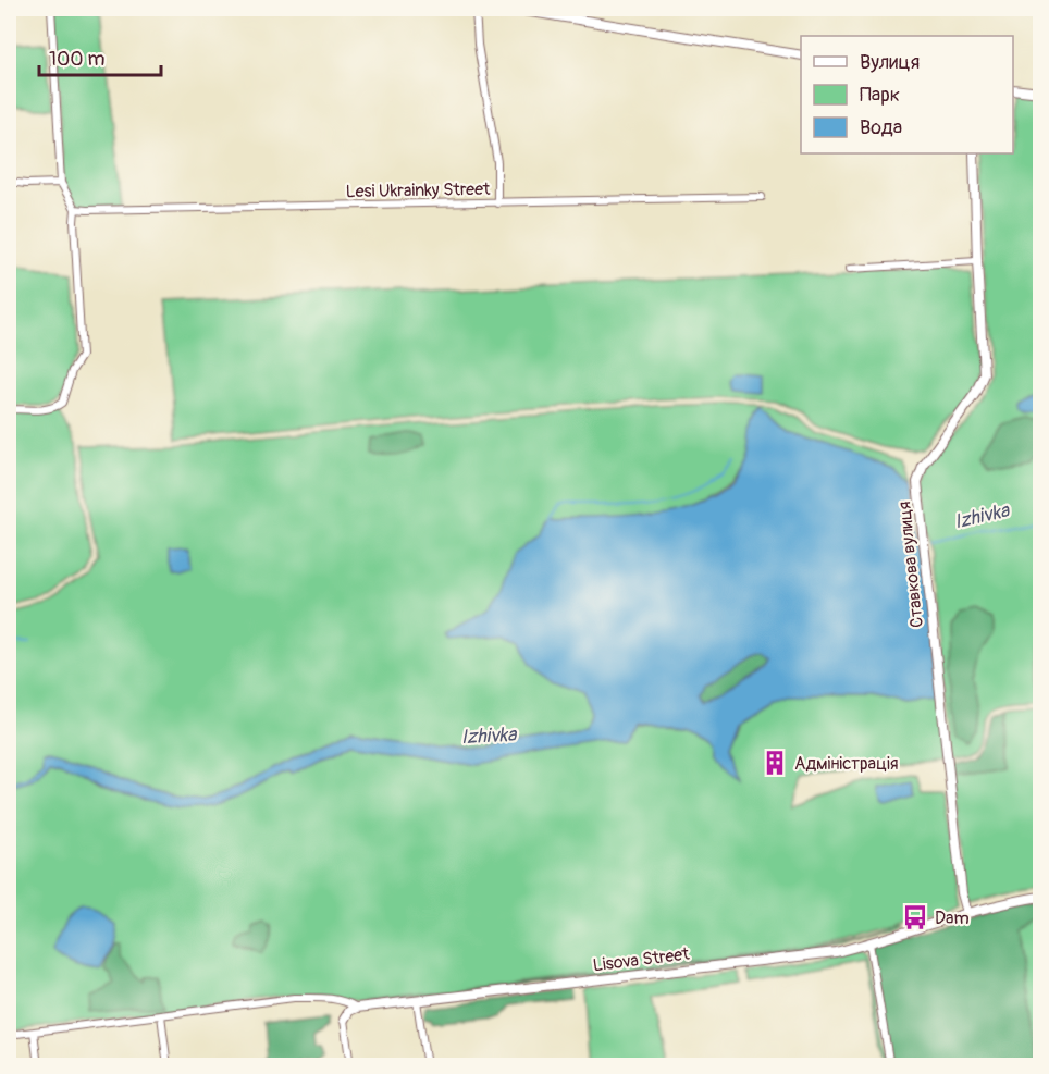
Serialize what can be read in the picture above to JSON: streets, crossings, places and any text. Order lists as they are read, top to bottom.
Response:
{
  "streets": {
    "street": ["Lesi Ukrainky Street", "Ставкова вулиця", "Lisova Street"]
  },
  "crossings": [
    ["Ставкова вулиця", "Lisova Street"]
  ],
  "water": ["Izhivka"],
  "places": {
    "building": ["Адміністрація"],
    "bus stop": ["Dam"]
  },
  "legend": ["Вулиця", "Парк", "Вода"],
  "scale_bar": "100 m"
}
